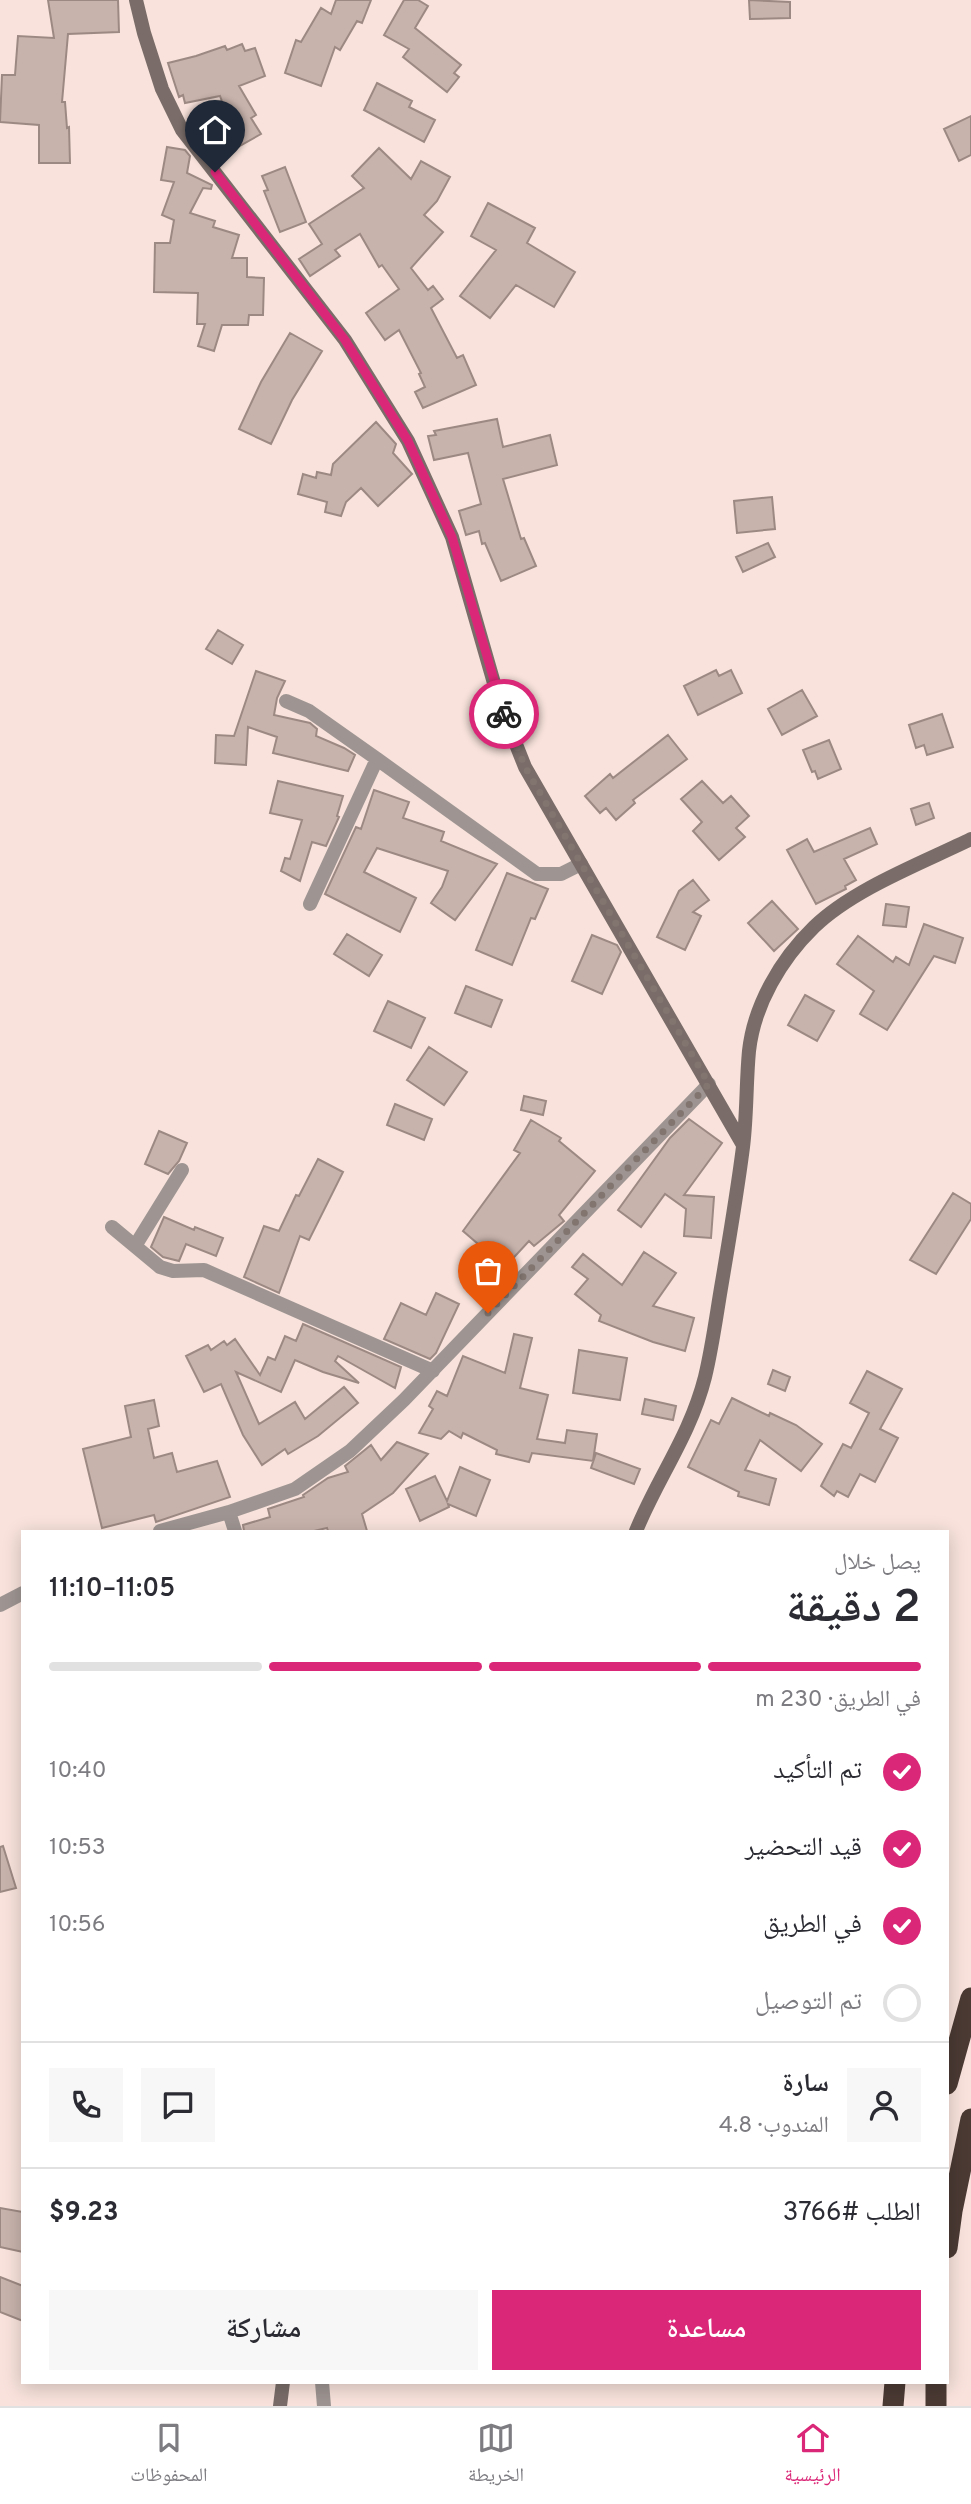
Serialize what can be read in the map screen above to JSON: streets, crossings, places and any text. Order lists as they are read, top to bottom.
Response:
{
  "page": {
    "heading": ["2 دقيقة", "يصل خلال", "11:05–11:10"],
    "panel": [
      "سارة",
      "المندوب · 4.8",
      "الطلب #3766",
      "$9.23"
    ],
    "bar": "في الطريق · 230 m",
    "list": [
      ["تم التأكيد", "10:40"],
      ["قيد التحضير", "10:53"],
      ["في الطريق", "10:56"],
      "تم التوصيل"
    ],
    "buttons": ["مساعدة", "مشاركة"],
    "tabs": ["الرئيسية", "الخريطة", "المحفوظات"]
  }
}
